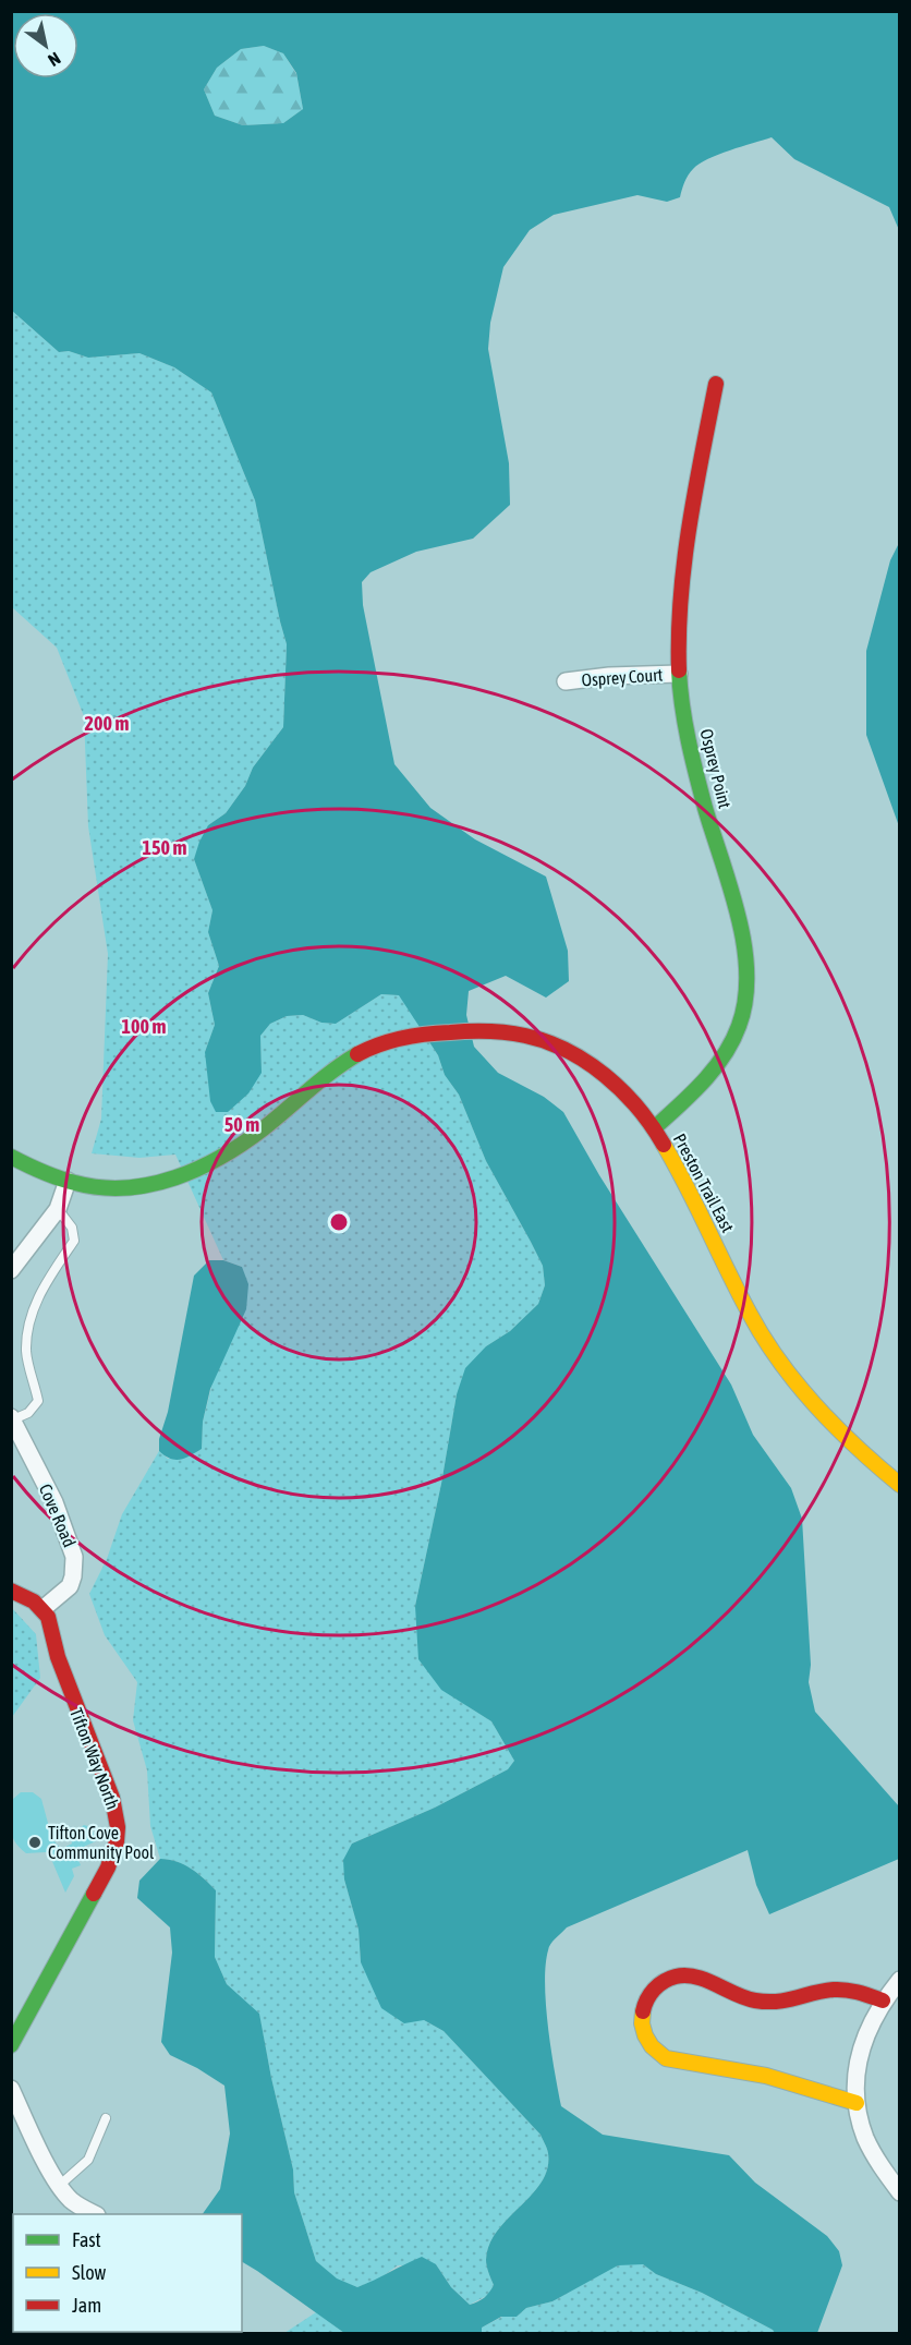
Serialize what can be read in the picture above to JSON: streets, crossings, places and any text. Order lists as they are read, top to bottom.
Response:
{
  "streets": {
    "street": [
      "Osprey Court",
      "Osprey Point",
      "Preston Trail East",
      "Cove Road",
      "Tifton Way North"
    ]
  },
  "crossings": [
    ["Osprey Court", "Osprey Point"],
    ["Osprey Point", "Preston Trail East"],
    ["Cove Road", "Tifton Way North"]
  ],
  "places": ["Tifton Cove Community Pool"],
  "legend": ["Fast", "Slow", "Jam"],
  "north": "bottom right",
  "rings": [
    "200 m",
    "150 m",
    "100 m",
    "50 m"
  ]
}
